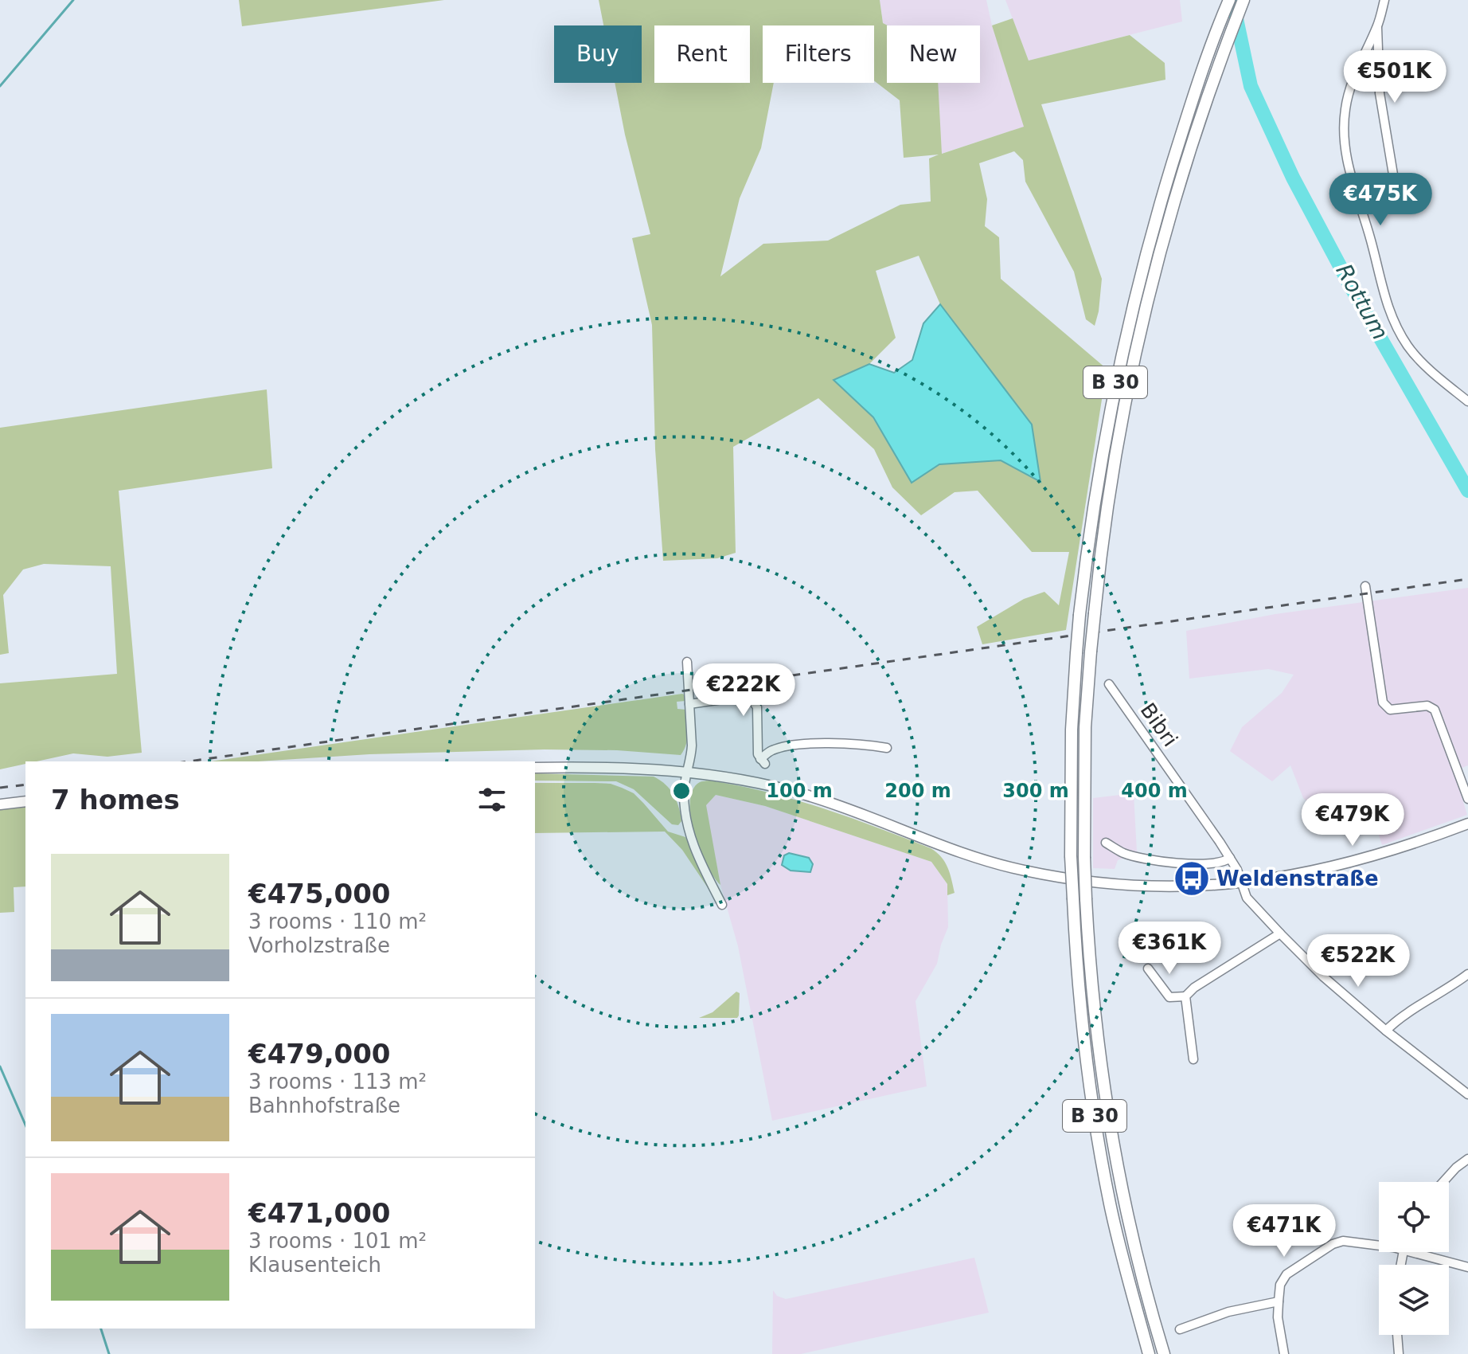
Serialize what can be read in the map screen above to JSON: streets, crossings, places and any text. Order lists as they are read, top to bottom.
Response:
{
  "streets": {
    "highway": ["B 30"],
    "street": ["Bibri"]
  },
  "water": ["Rottum"],
  "places": {
    "bus stop": ["Weldenstraße"]
  },
  "page": {
    "chip": [
      "Buy",
      "Rent",
      "Filters",
      "New"
    ],
    "price": [
      "€501K",
      "€475K",
      "€222K",
      "€479K",
      "€361K",
      "€522K",
      "€471K"
    ],
    "heading": "7 homes",
    "list": [
      {
        "name": "€475,000",
        "note": "3 rooms · 110 m² · Vorholzstraße"
      },
      {
        "name": "€479,000",
        "note": "3 rooms · 113 m² · Bahnhofstraße"
      },
      {
        "name": "€471,000",
        "note": "3 rooms · 101 m² · Klausenteich"
      }
    ]
  },
  "rings": [
    "100 m",
    "200 m",
    "300 m",
    "400 m"
  ]
}
